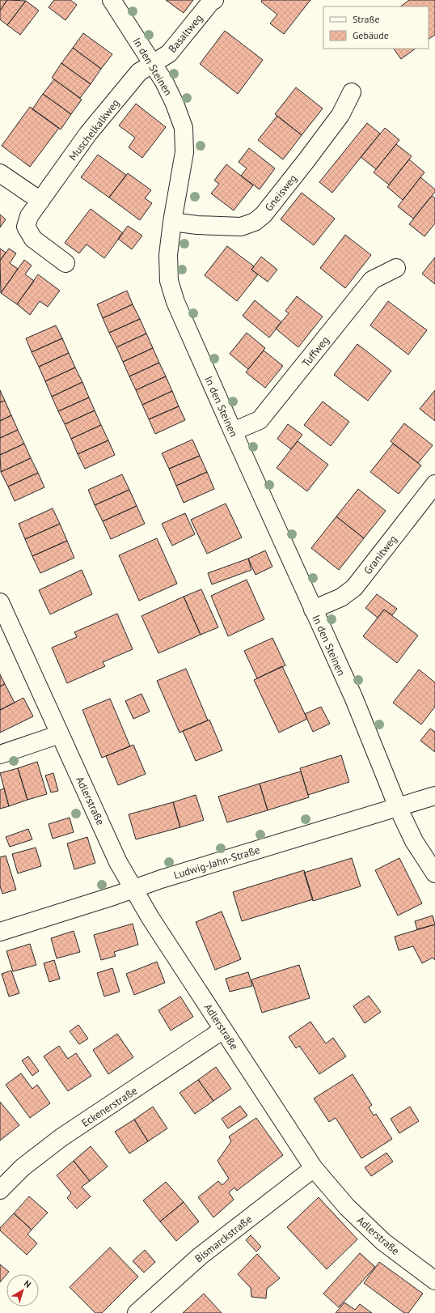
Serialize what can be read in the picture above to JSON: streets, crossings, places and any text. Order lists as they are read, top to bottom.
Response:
{
  "streets": {
    "street": [
      "Basaltweg",
      "In den Steinen",
      "Muschelkalkweg",
      "Gneisweg",
      "Tuffweg",
      "Granitweg",
      "Adlerstraße",
      "Ludwig-Jahn-Straße",
      "Eckenerstraße",
      "Bismarckstraße"
    ]
  },
  "crossings": [
    ["Basaltweg", "In den Steinen"],
    ["Basaltweg", "Muschelkalkweg"],
    ["In den Steinen", "Muschelkalkweg"],
    ["In den Steinen", "Gneisweg"],
    ["In den Steinen", "Tuffweg"],
    ["In den Steinen", "Granitweg"],
    ["In den Steinen", "Ludwig-Jahn-Straße"],
    ["Adlerstraße", "Ludwig-Jahn-Straße"],
    ["Adlerstraße", "Eckenerstraße"],
    ["Adlerstraße", "Bismarckstraße"]
  ],
  "legend": ["Straße", "Gebäude"],
  "north": "top right"
}
